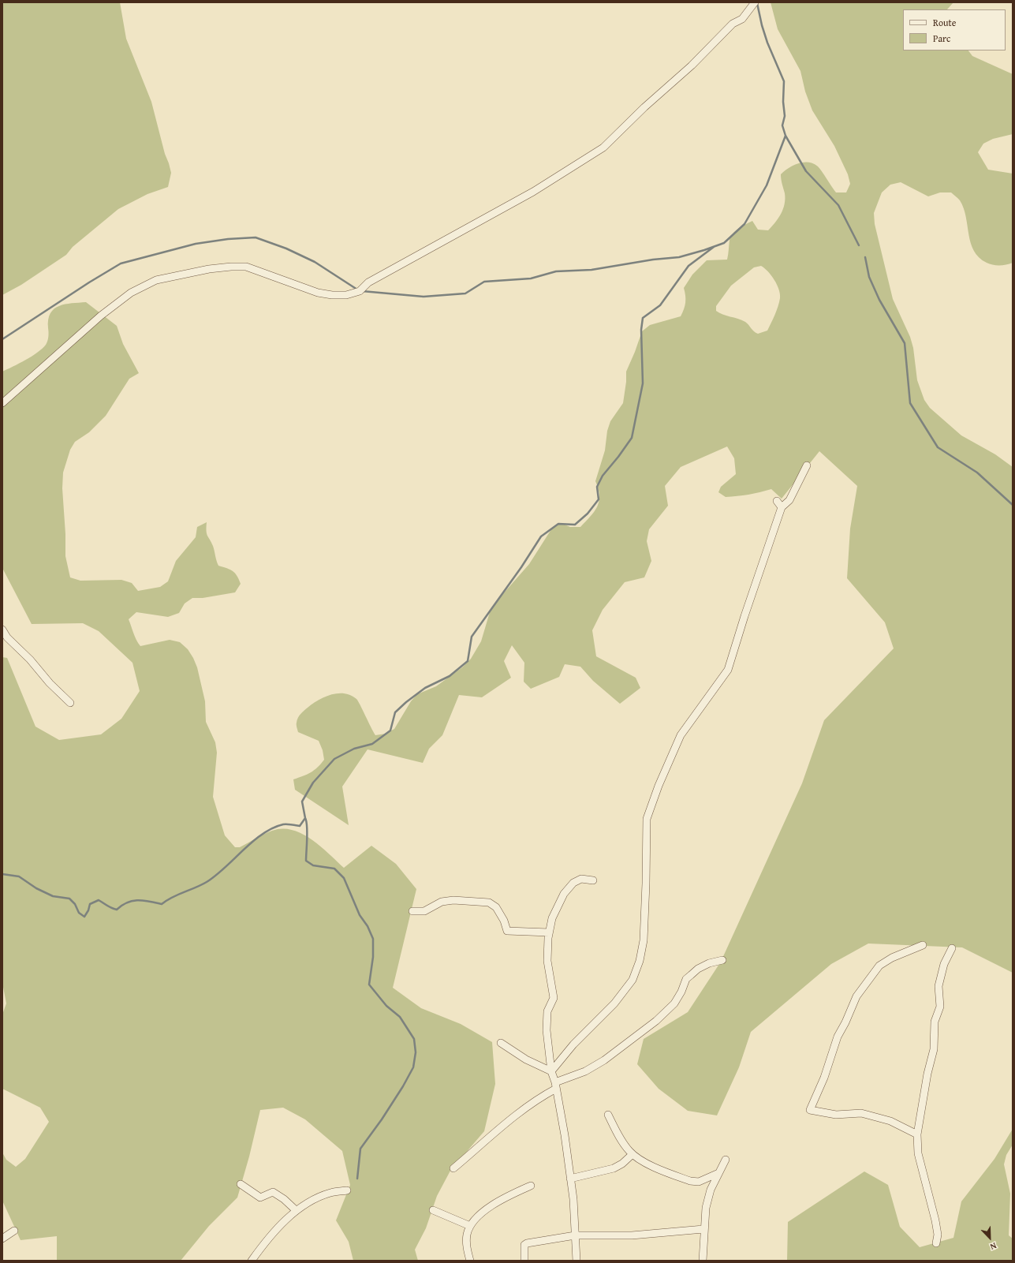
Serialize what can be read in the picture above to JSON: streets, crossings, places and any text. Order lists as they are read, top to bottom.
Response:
{
  "legend": ["Route", "Parc"],
  "north": "bottom right"
}
